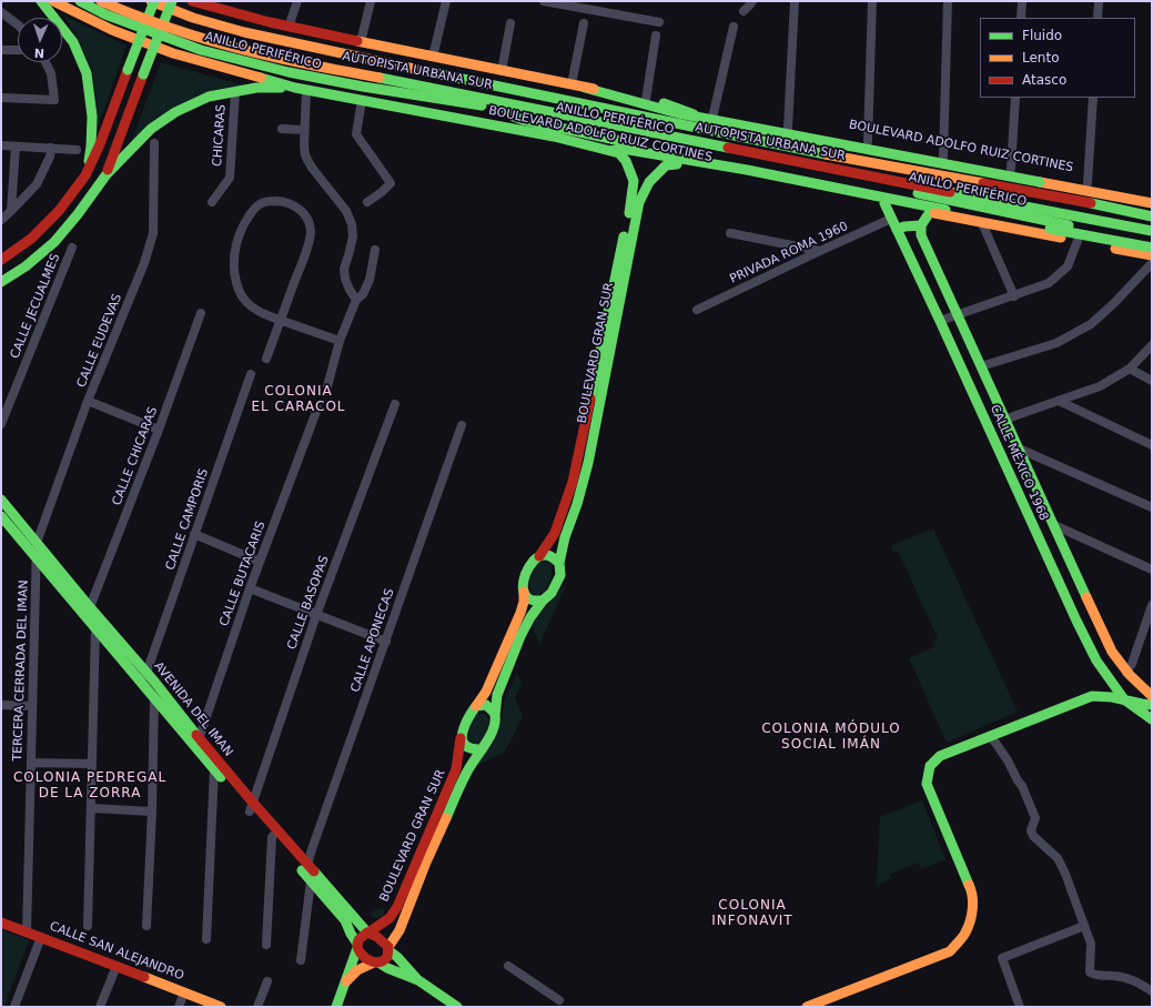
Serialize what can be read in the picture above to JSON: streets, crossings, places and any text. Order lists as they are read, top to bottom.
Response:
{
  "streets": {
    "main road": [
      "ANILLO PERIFÉRICO",
      "AUTOPISTA URBANA SUR",
      "BOULEVARD ADOLFO RUIZ CORTINES",
      "BOULEVARD GRAN SUR",
      "CALLE MÉXICO 1968",
      "AVENIDA DEL IMAN",
      "CALLE SAN ALEJANDRO"
    ],
    "street": [
      "CHICARAS",
      "PRIVADA ROMA 1960",
      "CALLE JECUALMES",
      "CALLE EUDEVAS",
      "CALLE CHICARAS",
      "CALLE CAMPORIS",
      "CALLE BUTACARIS",
      "CALLE BASOPAS",
      "CALLE APONECAS",
      "TERCERA CERRADA DEL IMAN"
    ]
  },
  "crossings": [
    ["BOULEVARD ADOLFO RUIZ CORTINES", "BOULEVARD GRAN SUR"],
    ["BOULEVARD ADOLFO RUIZ CORTINES", "CALLE MÉXICO 1968"],
    ["PRIVADA ROMA 1960", "CALLE MÉXICO 1968"],
    ["CALLE EUDEVAS", "TERCERA CERRADA DEL IMAN"],
    ["CALLE EUDEVAS", "AVENIDA DEL IMAN"],
    ["BOULEVARD GRAN SUR", "AVENIDA DEL IMAN"],
    ["CALLE CHICARAS", "AVENIDA DEL IMAN"],
    ["CALLE CAMPORIS", "AVENIDA DEL IMAN"],
    ["CALLE BUTACARIS", "AVENIDA DEL IMAN"],
    ["CALLE BASOPAS", "AVENIDA DEL IMAN"],
    ["CALLE APONECAS", "AVENIDA DEL IMAN"],
    ["TERCERA CERRADA DEL IMAN", "AVENIDA DEL IMAN"],
    ["TERCERA CERRADA DEL IMAN", "CALLE SAN ALEJANDRO"]
  ],
  "districts": [
    "COLONIA EL CARACOL",
    "COLONIA MÓDULO SOCIAL IMÁN",
    "COLONIA PEDREGAL DE LA ZORRA",
    "COLONIA INFONAVIT"
  ],
  "legend": ["Fluido", "Lento", "Atasco"],
  "north": "bottom"
}
